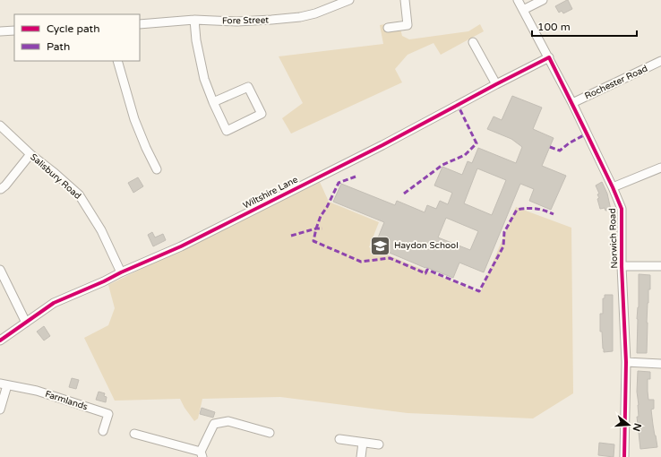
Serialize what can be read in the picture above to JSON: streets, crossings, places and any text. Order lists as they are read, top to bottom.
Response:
{
  "streets": {
    "street": [
      "Fore Street",
      "Rochester Road",
      "Salisbury Road",
      "Wiltshire Lane",
      "Norwich Road",
      "Farmlands"
    ]
  },
  "crossings": [
    ["Rochester Road", "Norwich Road"],
    ["Salisbury Road", "Wiltshire Lane"],
    ["Wiltshire Lane", "Norwich Road"]
  ],
  "places": {
    "school or university": ["Haydon School"]
  },
  "legend": ["Cycle path", "Path"],
  "scale_bar": "100 m",
  "north": "right"
}
